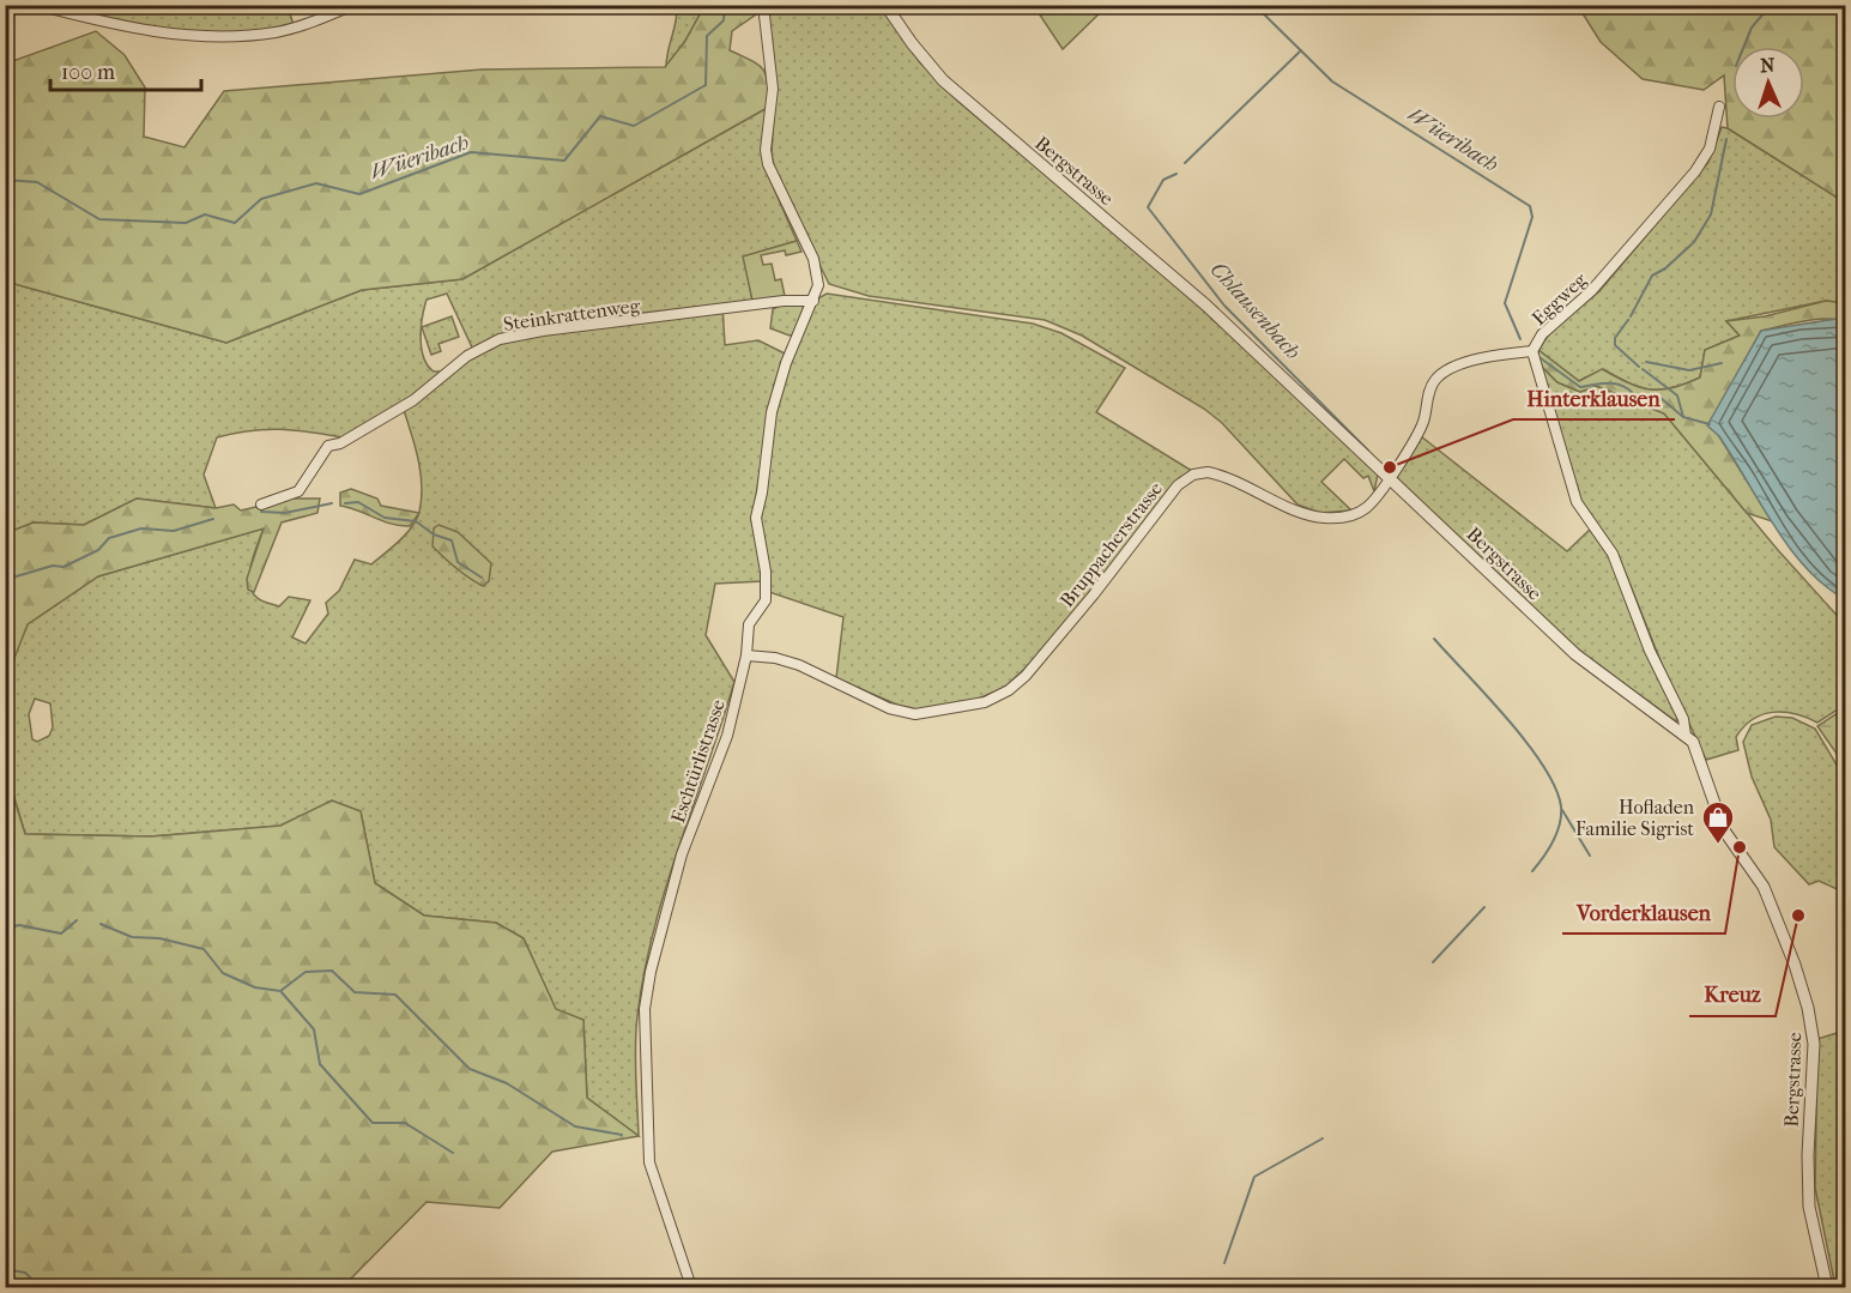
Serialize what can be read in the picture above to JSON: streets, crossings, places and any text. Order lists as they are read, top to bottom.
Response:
{
  "streets": {
    "street": [
      "Bergstrasse",
      "Eggweg",
      "Steinkrattenweg",
      "Bruppacherstrasse",
      "Eschtürlistrasse"
    ]
  },
  "crossings": [
    ["Bergstrasse", "Eggweg"],
    ["Bergstrasse", "Bruppacherstrasse"],
    ["Eggweg", "Bruppacherstrasse"],
    ["Steinkrattenweg", "Eschtürlistrasse"],
    ["Bruppacherstrasse", "Eschtürlistrasse"]
  ],
  "water": ["Wüeribach", "Chlausenbach"],
  "places": {
    "other": ["Hinterklausen", "Vorderklausen", "Kreuz"],
    "shop": ["Hofladen Familie Sigrist"]
  },
  "scale_bar": "100 m",
  "north": "top"
}
